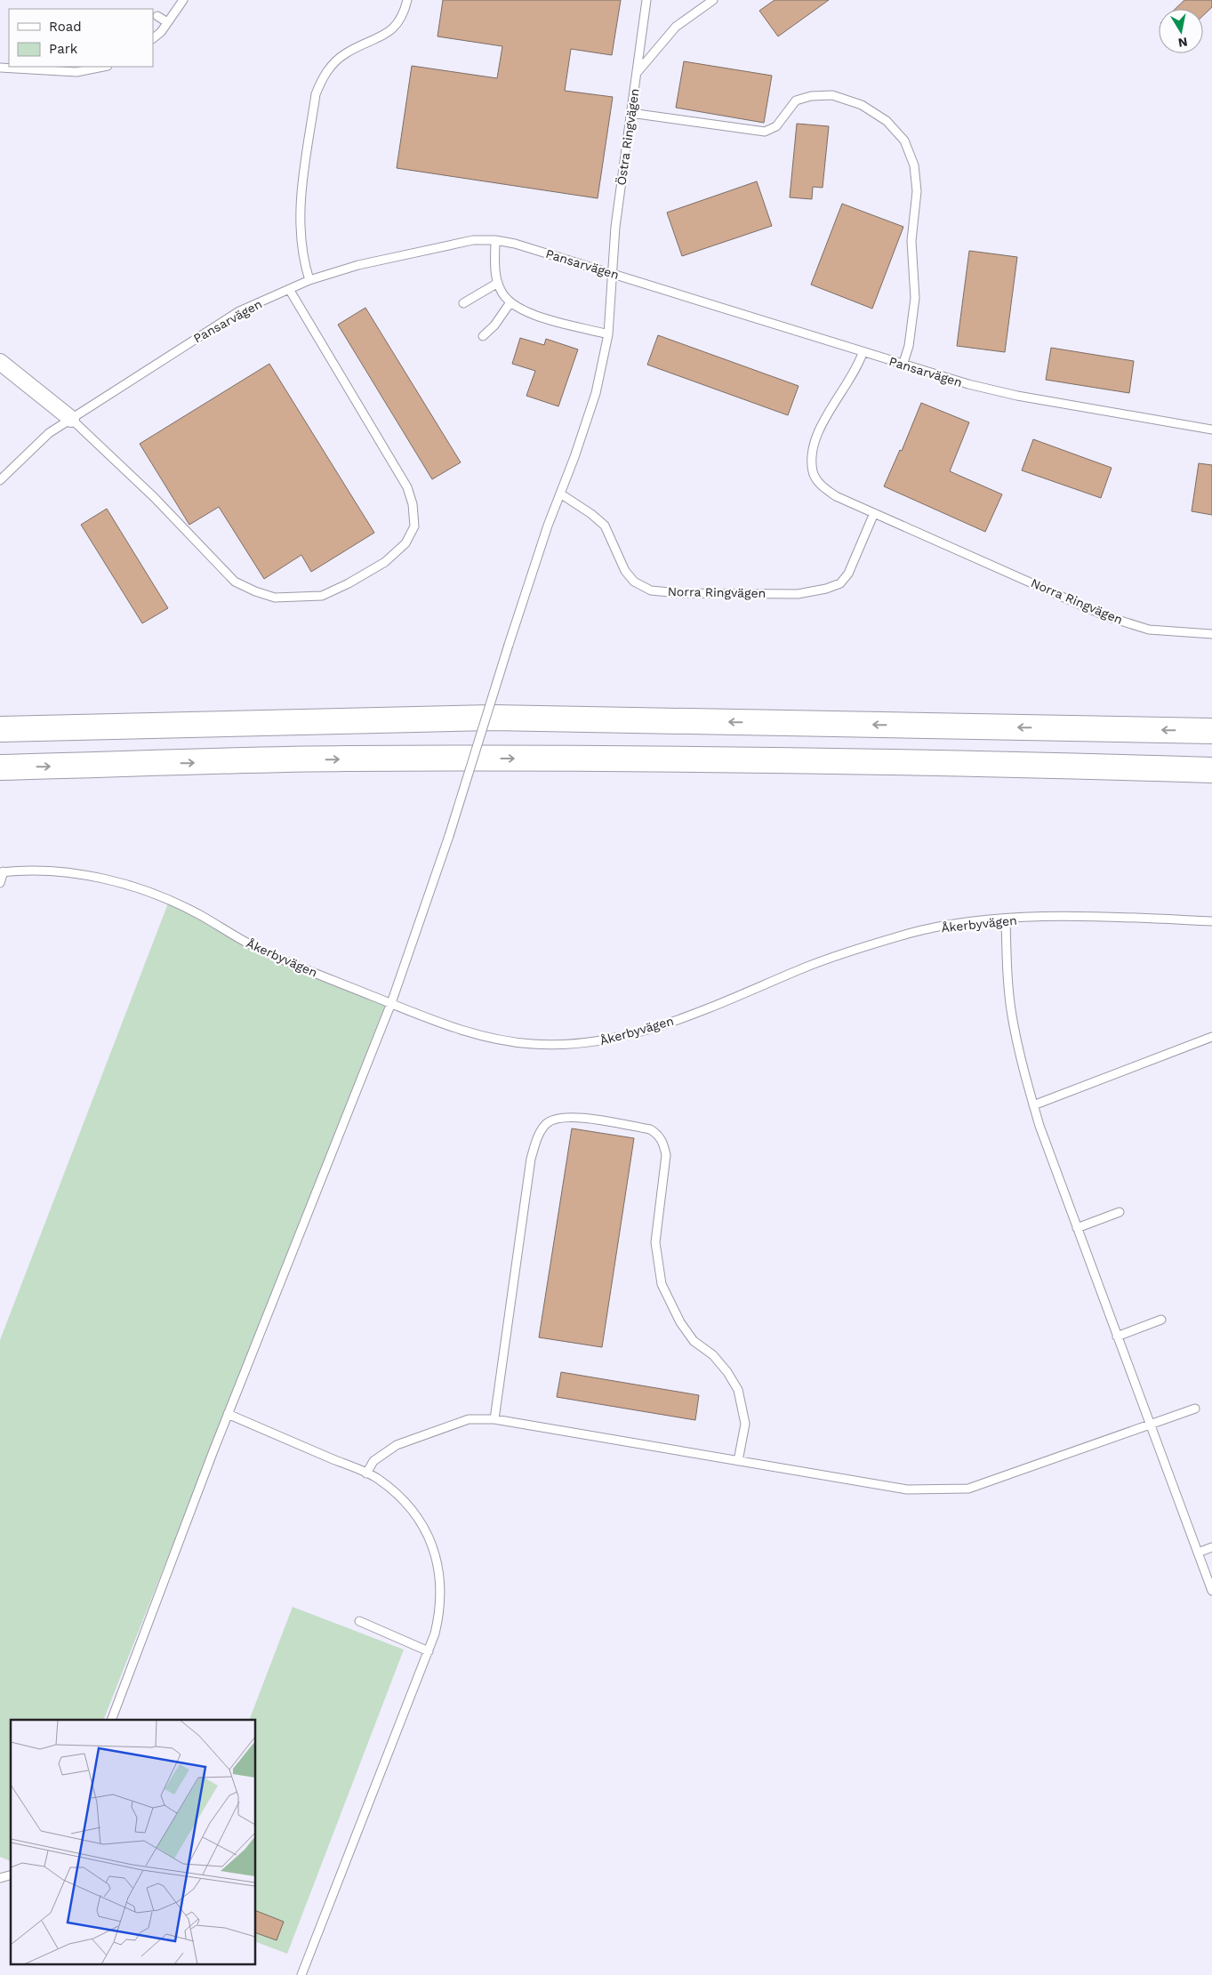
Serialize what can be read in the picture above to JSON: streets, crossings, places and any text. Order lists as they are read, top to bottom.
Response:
{
  "streets": {
    "lane": [
      "Östra Ringvägen",
      "Pansarvägen",
      "Norra Ringvägen",
      "Åkerbyvägen"
    ]
  },
  "crossings": [
    ["Östra Ringvägen", "Pansarvägen"],
    ["Östra Ringvägen", "Norra Ringvägen"],
    ["Östra Ringvägen", "Åkerbyvägen"],
    ["Pansarvägen", "Norra Ringvägen"]
  ],
  "legend": ["Road", "Park"],
  "north": "bottom"
}
